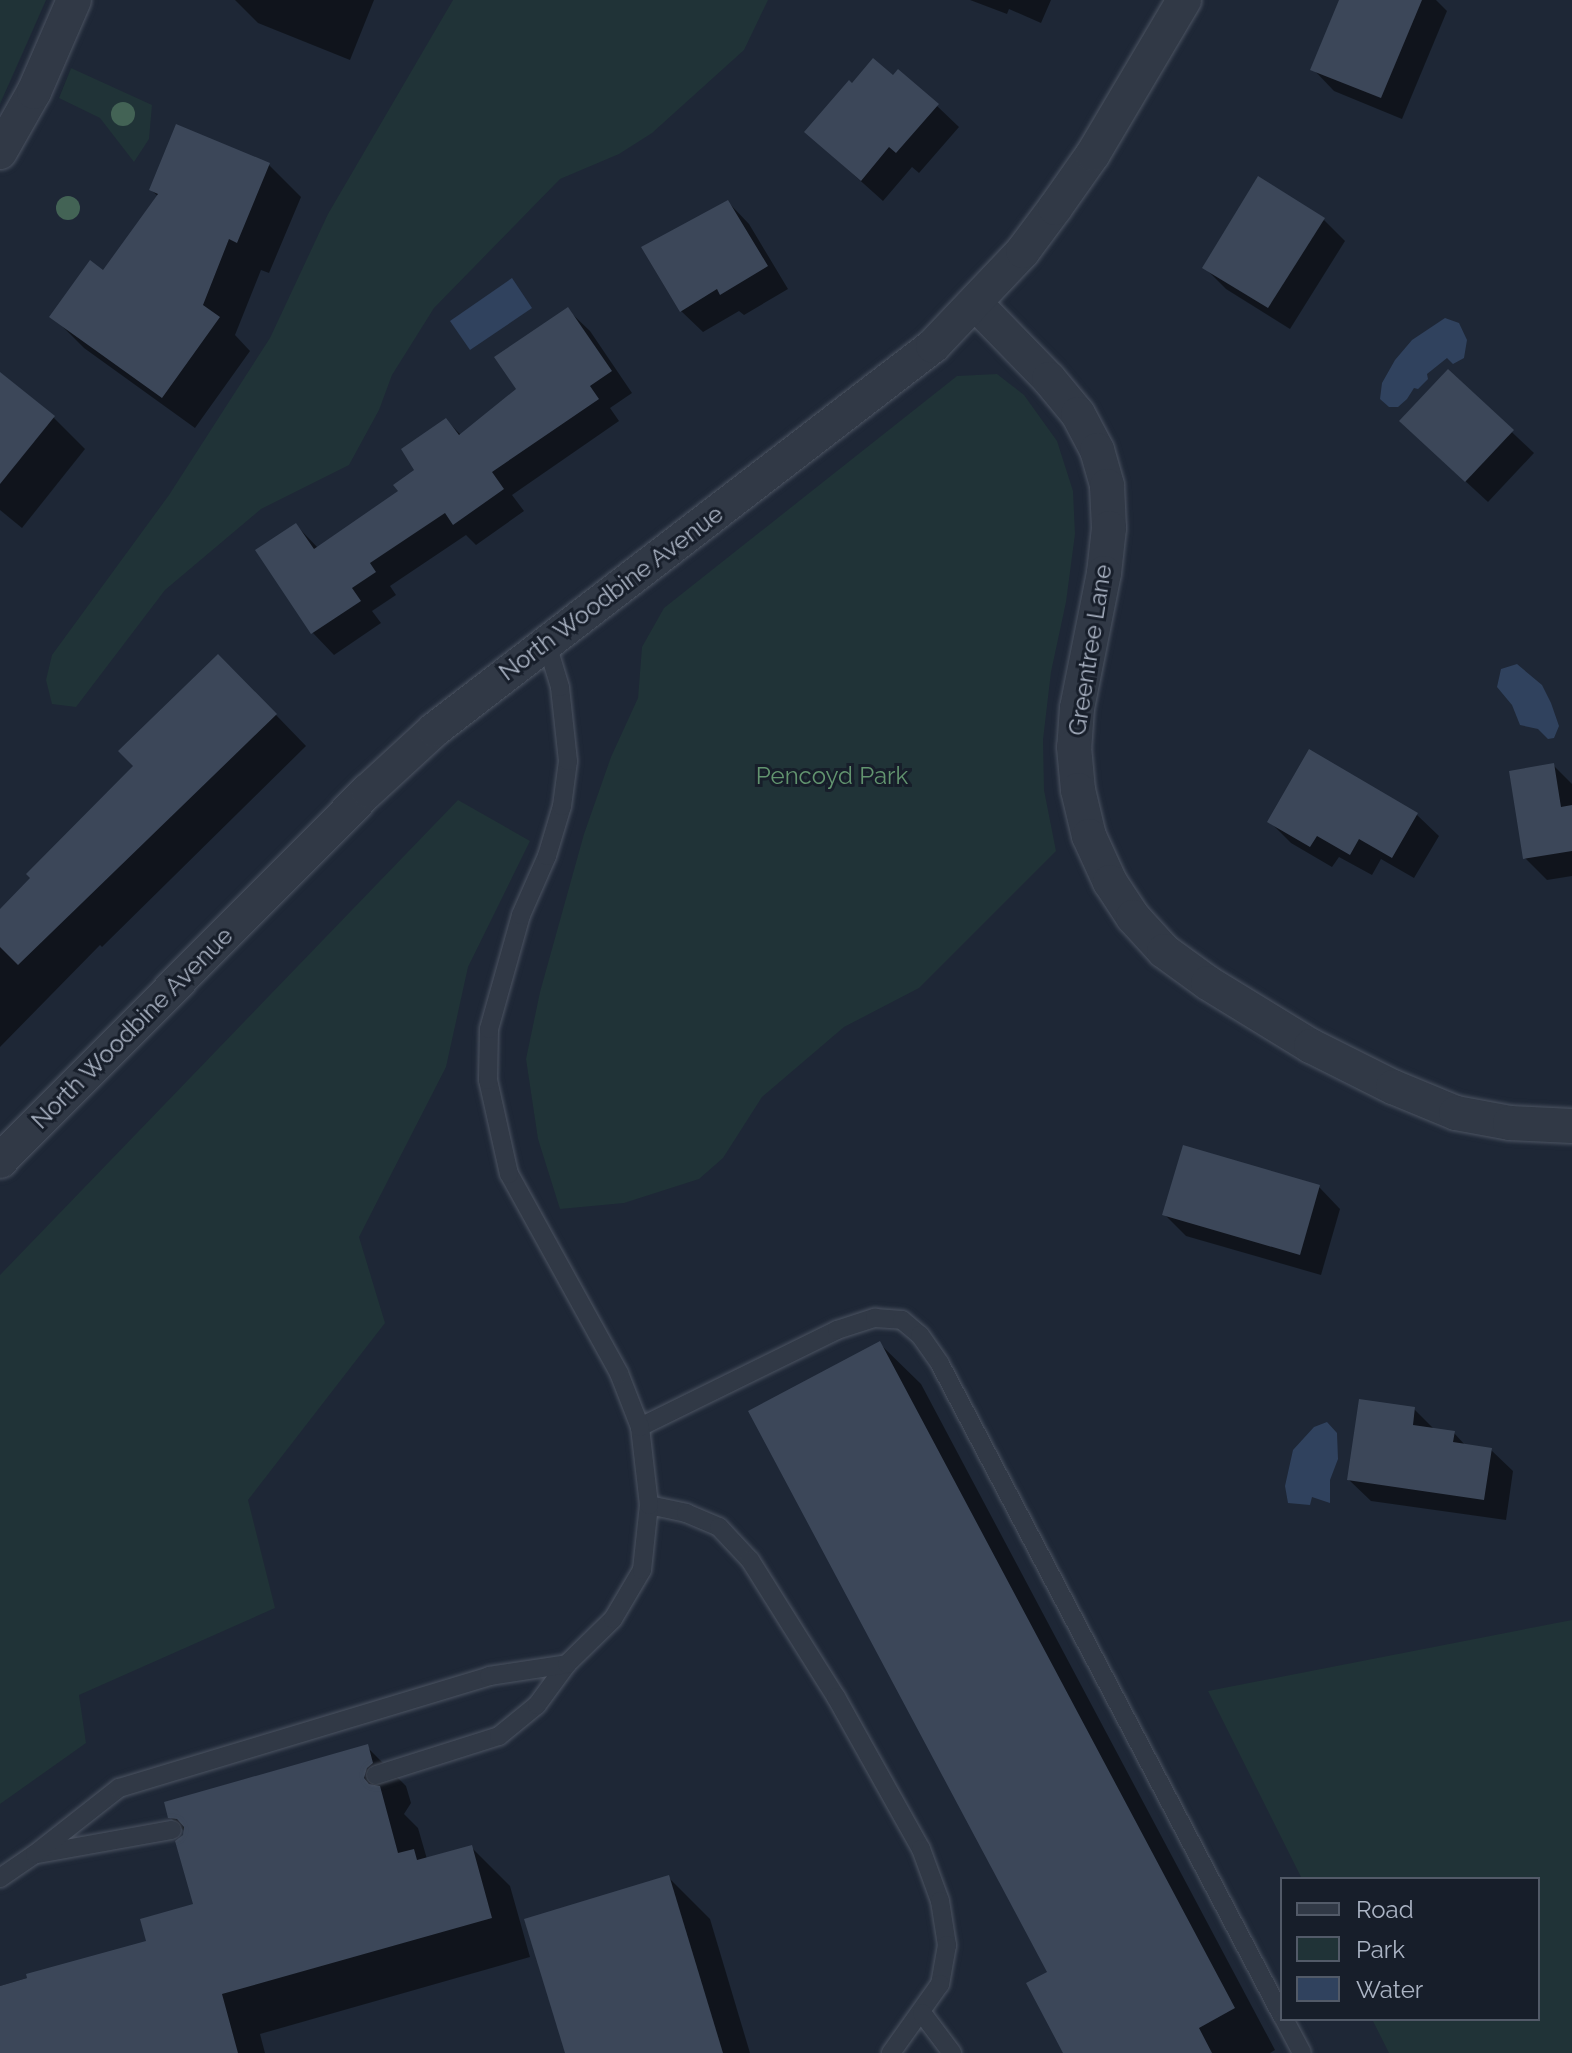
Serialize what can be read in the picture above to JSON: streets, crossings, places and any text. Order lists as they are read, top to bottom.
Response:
{
  "streets": {
    "street": ["North Woodbine Avenue", "Greentree Lane"]
  },
  "crossings": [
    ["North Woodbine Avenue", "Greentree Lane"]
  ],
  "parks": ["Pencoyd Park"],
  "legend": ["Road", "Park", "Water"]
}
